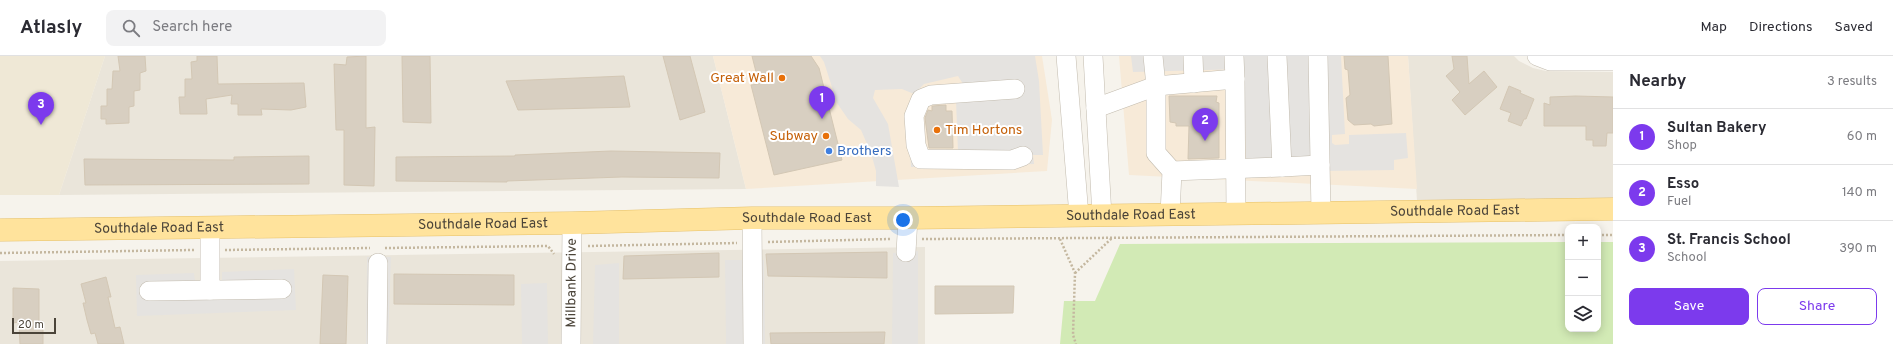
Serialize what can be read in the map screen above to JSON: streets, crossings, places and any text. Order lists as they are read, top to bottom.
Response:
{
  "streets": {
    "main road": ["Southdale Road East"],
    "street": ["Millbank Drive"]
  },
  "crossings": [
    ["Southdale Road East", "Millbank Drive"]
  ],
  "places": [
    "Great Wall",
    "Tim Hortons",
    "Subway",
    "Brothers"
  ],
  "scale_bar": "20 m",
  "page": {
    "header": "Atlasly",
    "search": "Search here",
    "nav": ["Map", "Directions", "Saved"],
    "heading": ["Nearby", "3 results"],
    "pins": ["1", "3", "2"],
    "list": [
      {
        "mark": "1",
        "name": "Sultan Bakery",
        "note": "Shop",
        "value": "60 m"
      },
      {
        "mark": "2",
        "name": "Esso",
        "note": "Fuel",
        "value": "140 m"
      },
      {
        "mark": "3",
        "name": "St. Francis School",
        "note": "School",
        "value": "390 m"
      }
    ],
    "map_buttons": ["+", "−"],
    "buttons": ["Save", "Share"],
    "scale": "20 m"
  }
}
